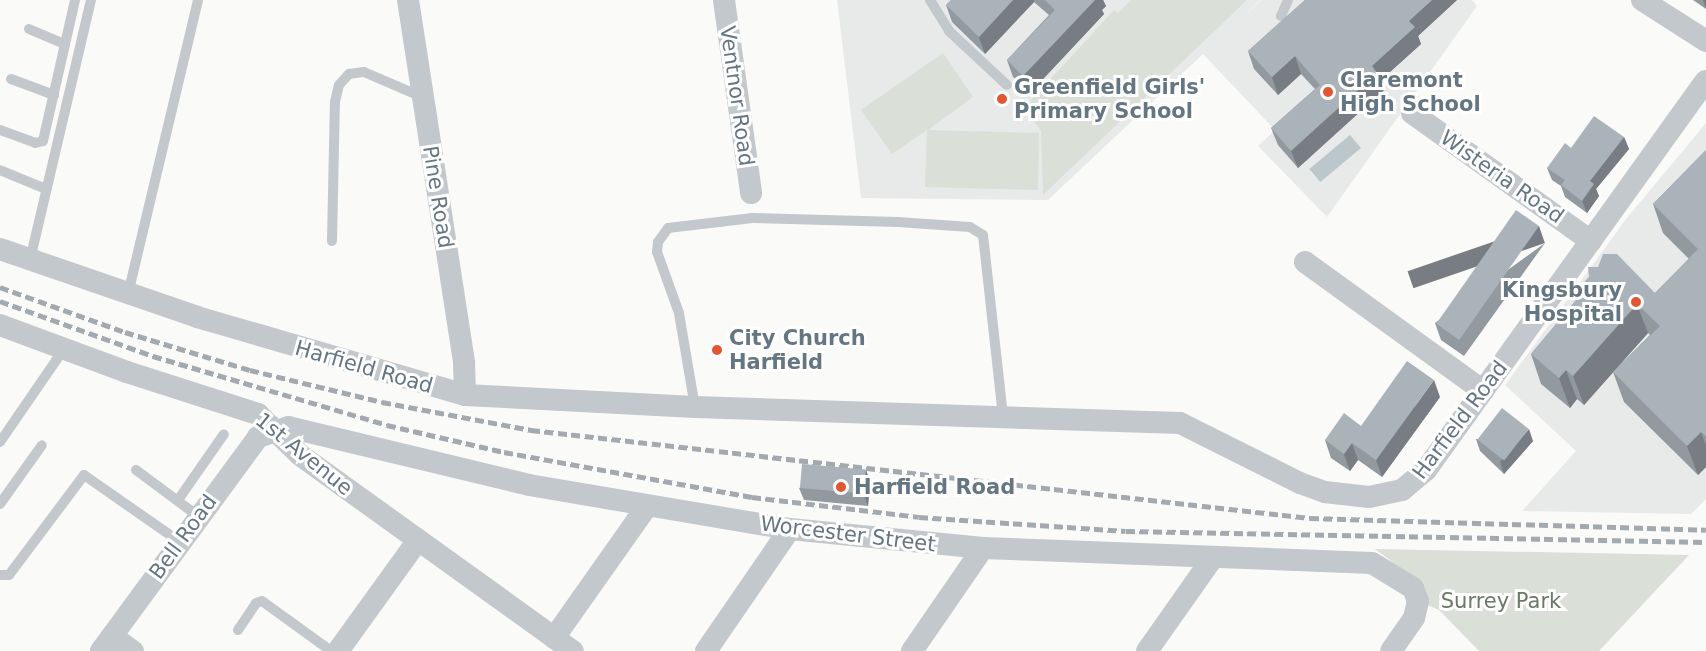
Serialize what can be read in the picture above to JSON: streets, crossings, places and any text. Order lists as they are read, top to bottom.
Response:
{
  "streets": {
    "street": [
      "Ventnor Road",
      "Wisteria Road",
      "Pine Road",
      "Harfield Road",
      "1st Avenue",
      "Worcester Street",
      "Bell Road"
    ]
  },
  "crossings": [
    ["Wisteria Road", "Harfield Road"],
    ["Pine Road", "Harfield Road"],
    ["1st Avenue", "Worcester Street"],
    ["1st Avenue", "Bell Road"],
    ["Worcester Street", "Bell Road"]
  ],
  "parks": ["Surrey Park"],
  "places": [
    "Claremont High School",
    "Greenfield Girls' Primary School",
    "Kingsbury Hospital",
    "City Church Harfield",
    "Harfield Road"
  ]
}
